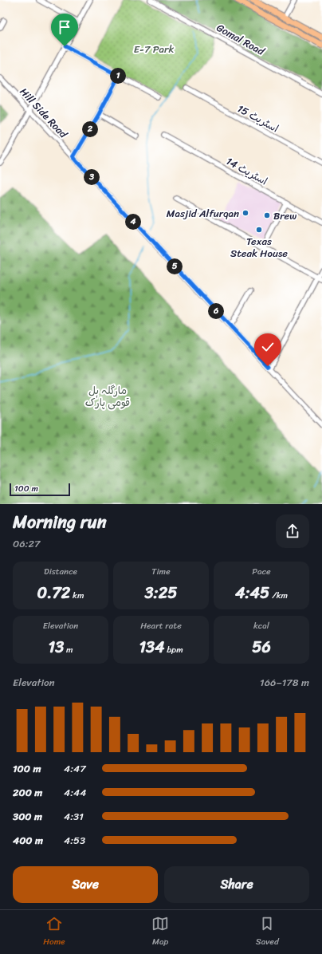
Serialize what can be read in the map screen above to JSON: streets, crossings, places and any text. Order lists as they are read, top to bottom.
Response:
{
  "streets": {
    "street": [
      "Gomal Road",
      "Hill Side Road",
      "اسٹریٹ 15",
      "اسٹریٹ 14"
    ]
  },
  "parks": ["E-7 Park", "مارگلہ ہل قومی پارک"],
  "places": ["Masjid Alfurqan", "Brew", "Texas Steak House"],
  "scale_bar": "100 m",
  "page": {
    "pins": [
      "1",
      "2",
      "3",
      "4",
      "5",
      "6"
    ],
    "scale": "100 m",
    "heading": ["Morning run", "06:27"],
    "stats": [
      ["Distance", "0.72 km"],
      ["Time", "3:25"],
      ["Pace", "4:45 /km"],
      ["Elevation", "13 m"],
      ["Heart rate", "134 bpm"],
      ["kcal", "56"]
    ],
    "chart": ["Elevation", "166–178 m"],
    "list": [
      {
        "name": "100 m",
        "note": "4:47"
      },
      {
        "name": "200 m",
        "note": "4:44"
      },
      {
        "name": "300 m",
        "note": "4:31"
      },
      {
        "name": "400 m",
        "note": "4:53"
      }
    ],
    "buttons": ["Save", "Share"],
    "tabs": ["Home", "Map", "Saved"]
  }
}
